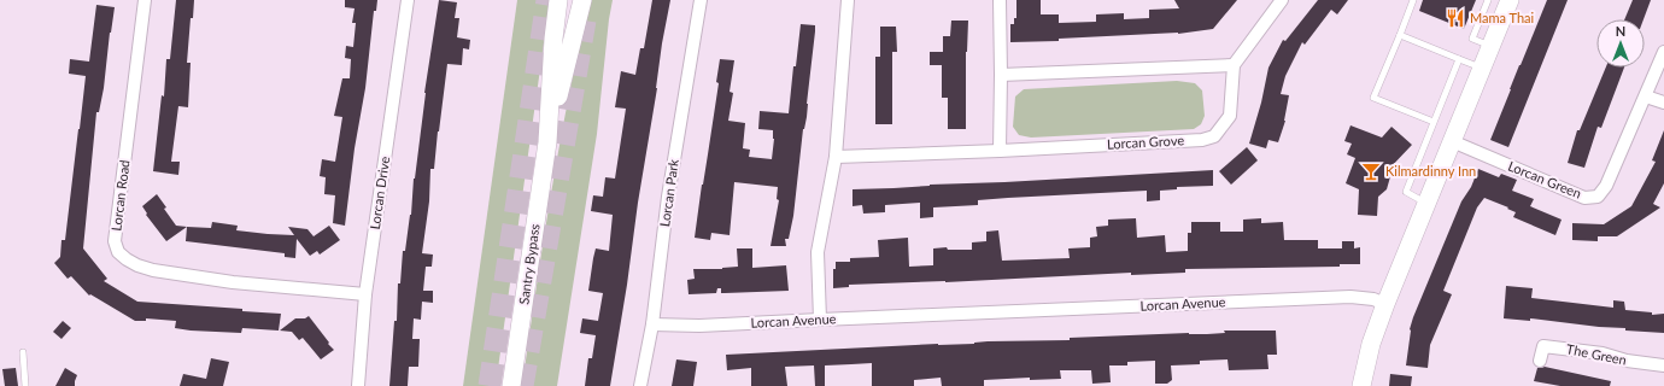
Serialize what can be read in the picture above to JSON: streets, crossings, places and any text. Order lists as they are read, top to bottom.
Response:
{
  "streets": {
    "main road": ["Santry Bypass"],
    "street": [
      "Lorcan Grove",
      "Lorcan Green",
      "Lorcan Drive",
      "Lorcan Park",
      "Lorcan Road",
      "Lorcan Avenue",
      "The Green"
    ]
  },
  "crossings": [
    ["Lorcan Drive", "Lorcan Road"],
    ["Lorcan Park", "Lorcan Avenue"]
  ],
  "places": {
    "restaurant": ["Mama Thai"],
    "bar": ["Kilmardinny Inn"]
  },
  "north": "top"
}
